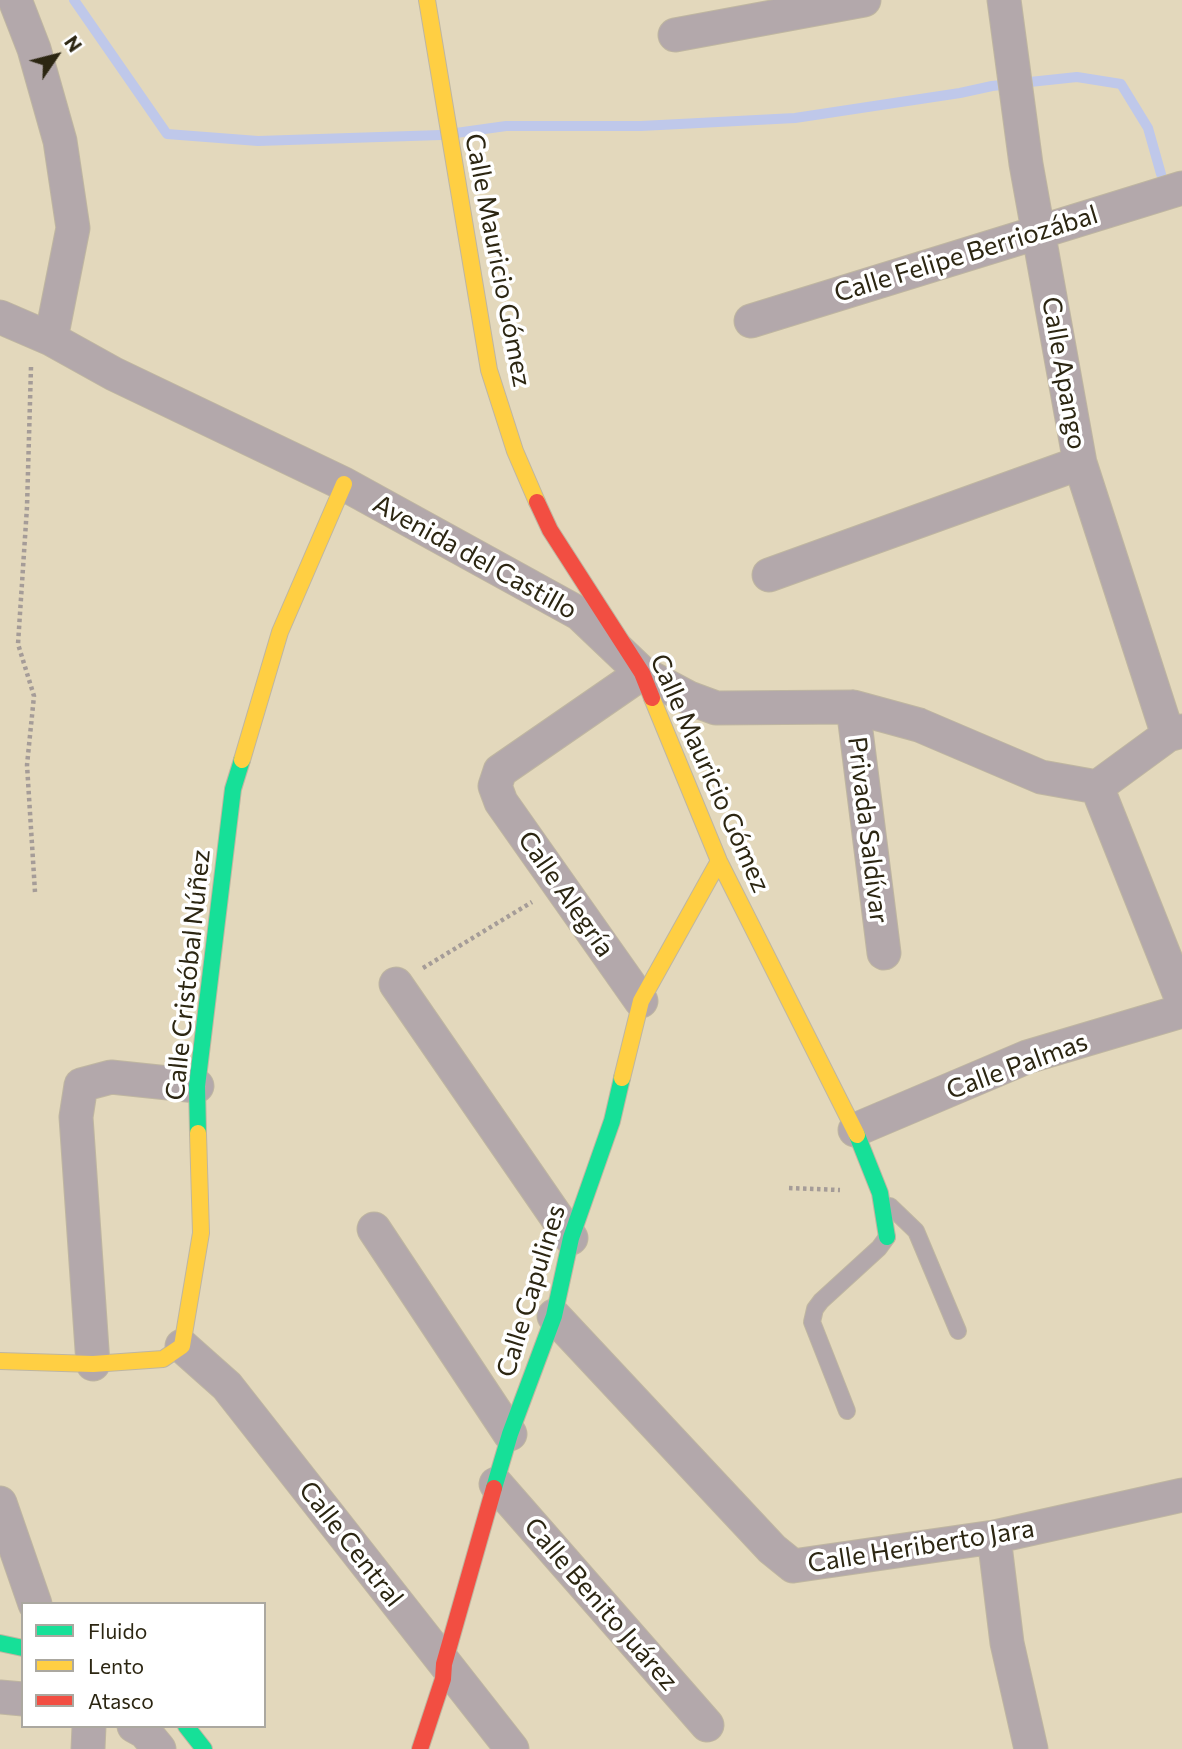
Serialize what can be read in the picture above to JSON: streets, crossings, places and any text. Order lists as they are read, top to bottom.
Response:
{
  "streets": {
    "street": [
      "Calle Felipe Berriozábal",
      "Calle Mauricio Gómez",
      "Calle Apango",
      "Avenida del Castillo",
      "Privada Saldívar",
      "Calle Alegría",
      "Calle Cristóbal Núñez",
      "Calle Palmas",
      "Calle Capulines",
      "Calle Central",
      "Calle Heriberto Jara",
      "Calle Benito Juárez"
    ]
  },
  "crossings": [
    ["Calle Felipe Berriozábal", "Calle Apango"],
    ["Calle Mauricio Gómez", "Avenida del Castillo"],
    ["Calle Mauricio Gómez", "Calle Alegría"],
    ["Calle Mauricio Gómez", "Calle Palmas"],
    ["Calle Mauricio Gómez", "Calle Capulines"],
    ["Avenida del Castillo", "Privada Saldívar"],
    ["Avenida del Castillo", "Calle Alegría"],
    ["Avenida del Castillo", "Calle Cristóbal Núñez"],
    ["Calle Alegría", "Calle Capulines"],
    ["Calle Cristóbal Núñez", "Calle Central"],
    ["Calle Capulines", "Calle Central"],
    ["Calle Capulines", "Calle Heriberto Jara"],
    ["Calle Capulines", "Calle Benito Juárez"]
  ],
  "legend": ["Fluido", "Lento", "Atasco"],
  "north": "top right"
}
